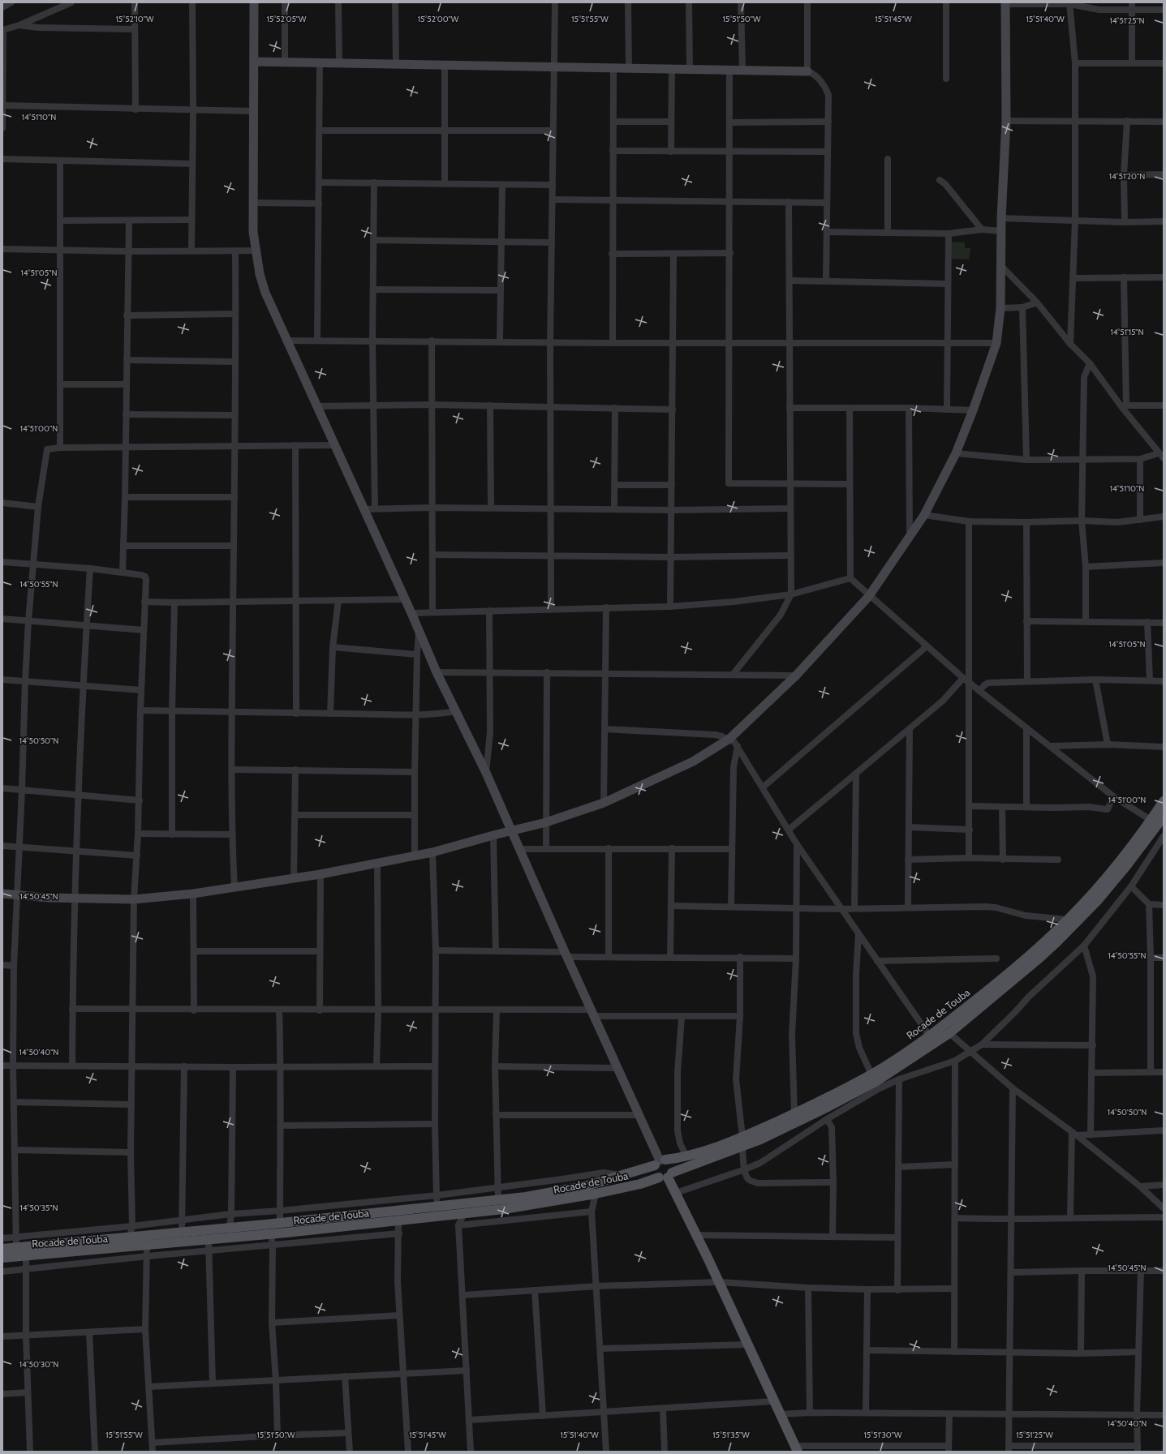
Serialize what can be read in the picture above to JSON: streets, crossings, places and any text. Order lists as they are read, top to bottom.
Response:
{
  "streets": {
    "main road": ["Rocade de Touba"]
  },
  "coordinates": [
    "15°52'10\"W",
    "15°52'05\"W",
    "15°52'00\"W",
    "15°51'55\"W",
    "15°51'50\"W",
    "15°51'45\"W",
    "15°51'40\"W",
    "14°51'25\"N",
    "14°51'10\"N",
    "14°51'20\"N",
    "14°51'05\"N",
    "14°51'15\"N",
    "14°51'00\"N",
    "14°50'55\"N",
    "14°50'50\"N",
    "14°50'45\"N",
    "14°50'40\"N",
    "14°50'35\"N",
    "14°50'30\"N",
    "15°51'35\"W",
    "15°51'30\"W",
    "15°51'25\"W"
  ]
}
